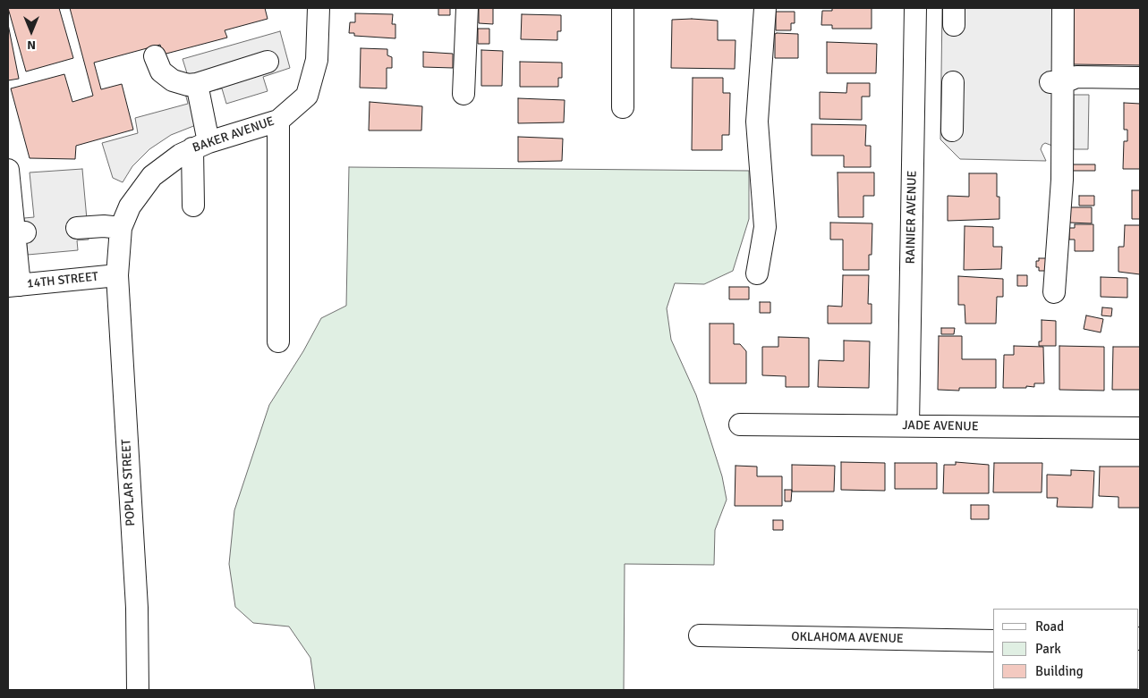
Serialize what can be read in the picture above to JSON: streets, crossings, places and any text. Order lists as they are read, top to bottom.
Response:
{
  "streets": {
    "street": [
      "BAKER AVENUE",
      "RAINIER AVENUE",
      "14TH STREET",
      "JADE AVENUE",
      "POPLAR STREET",
      "OKLAHOMA AVENUE"
    ]
  },
  "crossings": [
    ["BAKER AVENUE", "14TH STREET"],
    ["BAKER AVENUE", "POPLAR STREET"],
    ["RAINIER AVENUE", "JADE AVENUE"],
    ["14TH STREET", "POPLAR STREET"]
  ],
  "legend": ["Road", "Park", "Building"],
  "north": "bottom"
}
